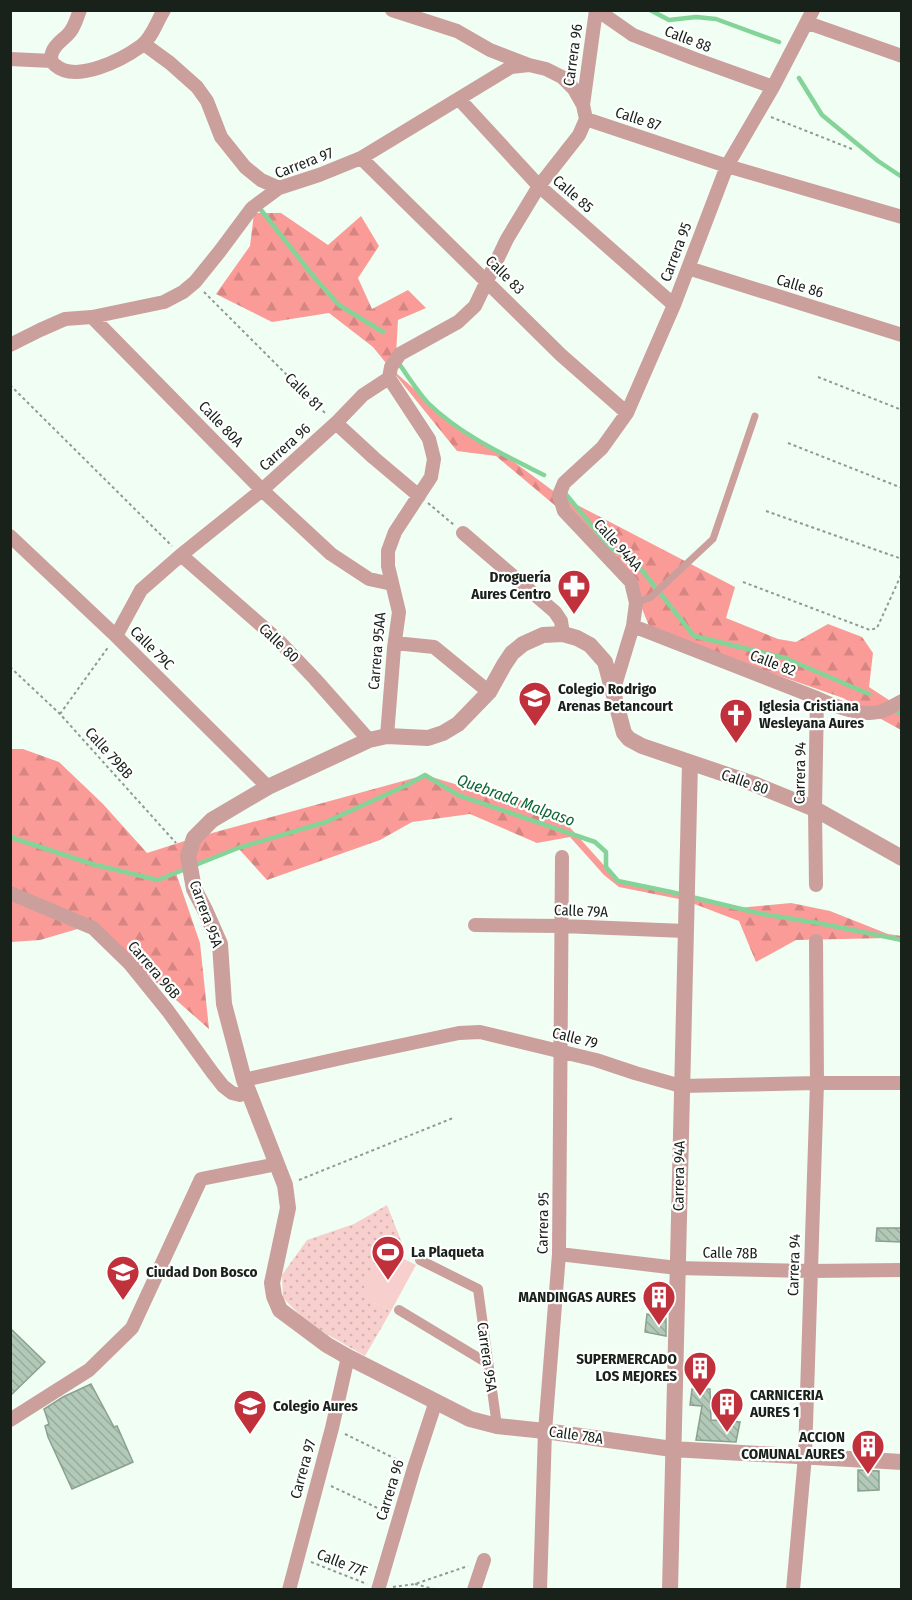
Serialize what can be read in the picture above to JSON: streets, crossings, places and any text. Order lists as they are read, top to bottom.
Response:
{
  "streets": {
    "street": [
      "Calle 88",
      "Carrera 96",
      "Calle 87",
      "Carrera 97",
      "Calle 85",
      "Carrera 95",
      "Calle 83",
      "Calle 86",
      "Calle 81",
      "Calle 80A",
      "Calle 94AA",
      "Calle 80",
      "Calle 79C",
      "Carrera 95AA",
      "Calle 82",
      "Carrera 94",
      "Calle 79A",
      "Carrera 95A",
      "Carrera 96B",
      "Calle 79",
      "Carrera 94A",
      "Calle 78B",
      "Calle 78A"
    ],
    "path": ["Calle 79BB", "Calle 77F"]
  },
  "crossings": [
    ["Calle 88", "Carrera 96"],
    ["Calle 88", "Carrera 95"],
    ["Carrera 96", "Calle 87"],
    ["Carrera 96", "Calle 85"],
    ["Carrera 96", "Calle 83"],
    ["Carrera 96", "Calle 81"],
    ["Carrera 96", "Calle 80A"],
    ["Carrera 96", "Calle 80"],
    ["Carrera 96", "Calle 79C"],
    ["Carrera 96", "Carrera 95AA"],
    ["Carrera 96", "Calle 78A"],
    ["Carrera 96", "Calle 77F"],
    ["Calle 87", "Carrera 95"],
    ["Carrera 97", "Calle 85"],
    ["Carrera 97", "Calle 83"],
    ["Carrera 97", "Calle 81"],
    ["Carrera 97", "Calle 80A"],
    ["Carrera 97", "Calle 78A"],
    ["Carrera 97", "Calle 77F"],
    ["Calle 85", "Carrera 95"],
    ["Carrera 95", "Calle 83"],
    ["Carrera 95", "Calle 86"],
    ["Carrera 95", "Calle 94AA"],
    ["Carrera 95", "Calle 79A"],
    ["Carrera 95", "Calle 79"],
    ["Carrera 95", "Calle 78B"],
    ["Carrera 95", "Calle 78A"],
    ["Calle 81", "Carrera 95AA"],
    ["Calle 80A", "Carrera 95AA"],
    ["Calle 94AA", "Calle 80"],
    ["Calle 94AA", "Calle 82"],
    ["Calle 80", "Carrera 94"],
    ["Calle 80", "Carrera 94A"],
    ["Calle 82", "Carrera 94"],
    ["Calle 79BB", "Carrera 95A"],
    ["Carrera 94", "Calle 79"],
    ["Carrera 94", "Calle 78B"],
    ["Carrera 94", "Calle 78A"],
    ["Calle 79A", "Carrera 94A"],
    ["Carrera 95A", "Carrera 96B"],
    ["Carrera 95A", "Calle 79"],
    ["Carrera 95A", "Calle 78A"],
    ["Carrera 96B", "Calle 79"],
    ["Calle 79", "Carrera 94A"],
    ["Carrera 94A", "Calle 78B"],
    ["Carrera 94A", "Calle 78A"]
  ],
  "water": ["Quebrada Malpaso"],
  "places": {
    "pharmacy": ["Droguería Aures Centro"],
    "school or university": ["Colegio Rodrigo Arenas Betancourt", "Ciudad Don Bosco", "Colegio Aures"],
    "church": ["Iglesia Cristiana Wesleyana Aures"],
    "sports": ["La Plaqueta"],
    "building": [
      "MANDINGAS AURES",
      "SUPERMERCADO LOS MEJORES",
      "CARNICERIA AURES 1",
      "ACCION COMUNAL AURES"
    ]
  }
}
